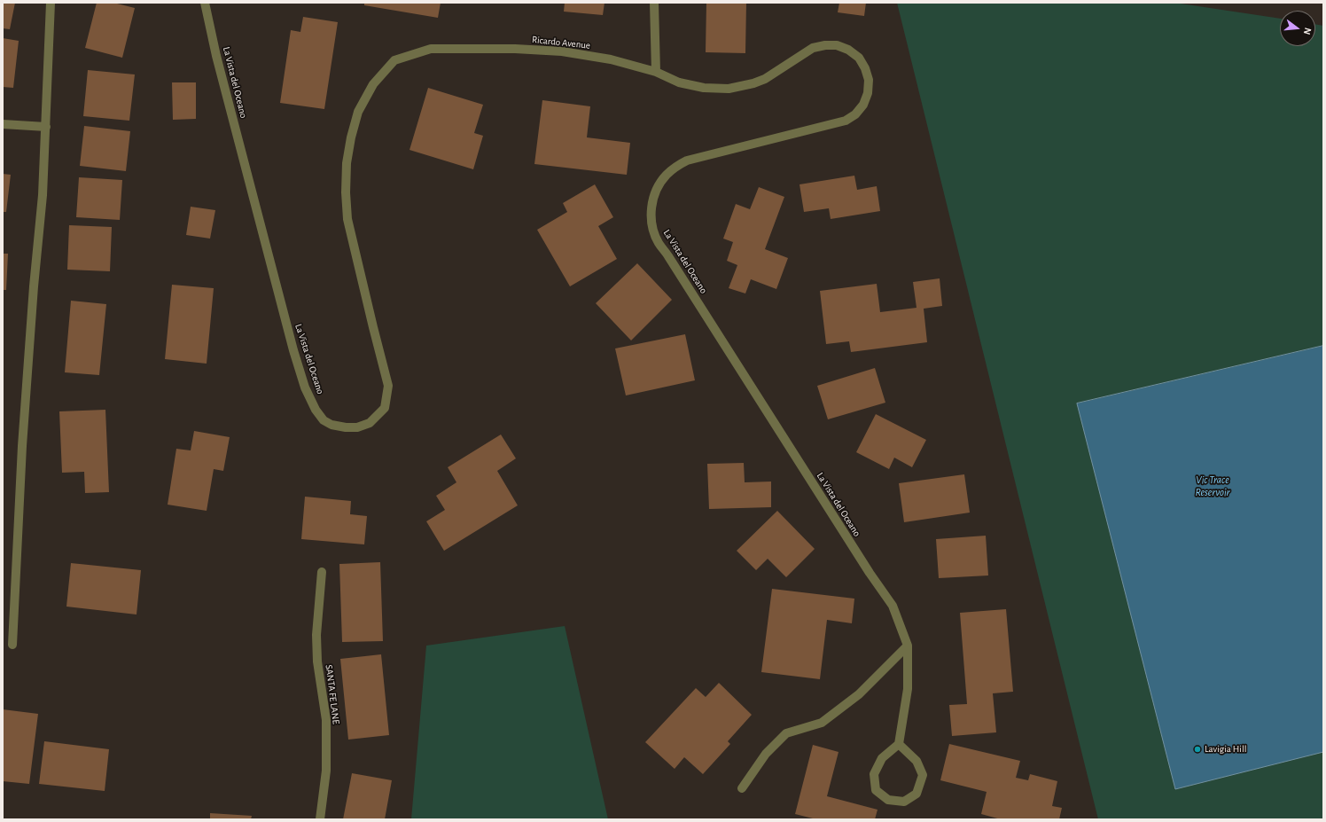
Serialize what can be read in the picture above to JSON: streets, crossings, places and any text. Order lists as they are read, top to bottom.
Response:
{
  "streets": {
    "street": ["Ricardo Avenue", "La Vista del Oceano", "SANTA FE LANE"]
  },
  "crossings": [
    ["Ricardo Avenue", "La Vista del Oceano"]
  ],
  "water": ["Vic Trace Reservoir"],
  "places": ["Lavigia Hill"],
  "north": "right"
}
